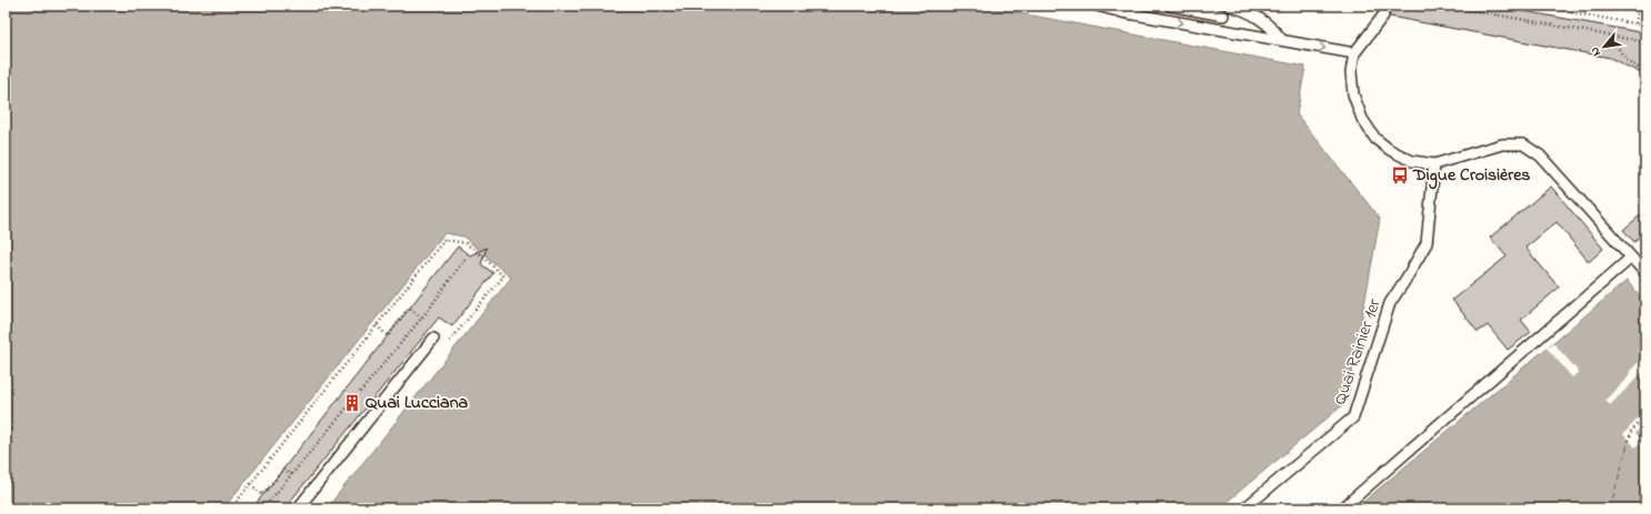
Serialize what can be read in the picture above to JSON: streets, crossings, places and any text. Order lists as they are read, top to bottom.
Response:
{
  "streets": {
    "lane": ["Quai Rainier 1er"]
  },
  "places": {
    "bus stop": ["Digue Croisières"],
    "building": ["Quai Lucciana"]
  },
  "north": "bottom left"
}
